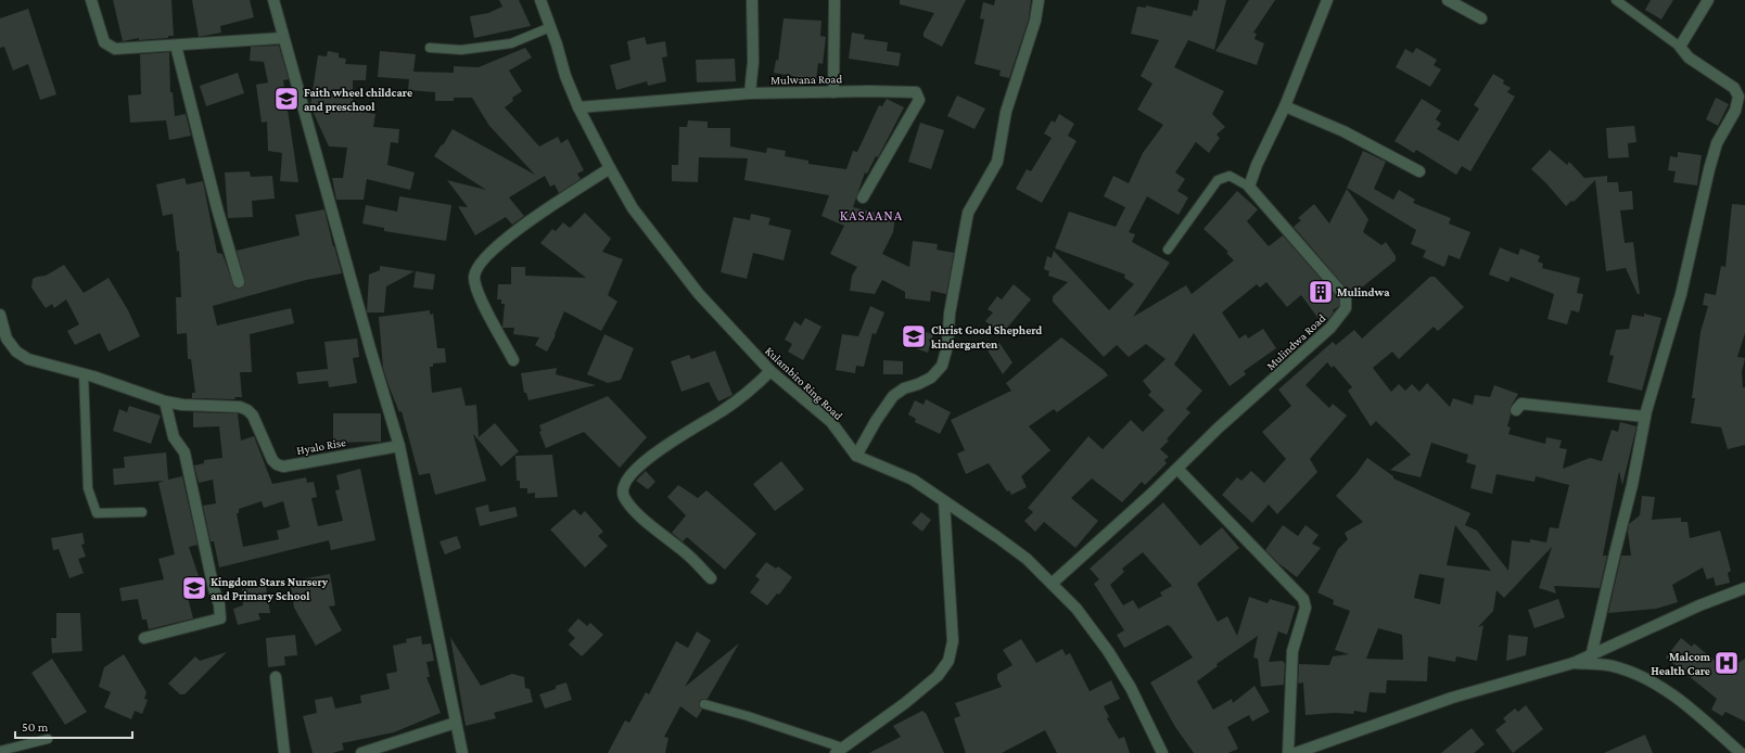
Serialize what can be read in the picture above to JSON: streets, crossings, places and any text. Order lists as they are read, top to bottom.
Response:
{
  "streets": {
    "street": [
      "Mulwana Road",
      "Mulindwa Road",
      "Kulambiro Ring Road",
      "Hyalo Rise"
    ]
  },
  "crossings": [
    ["Mulwana Road", "Kulambiro Ring Road"]
  ],
  "districts": ["KASAANA"],
  "places": {
    "school or university": ["Faith wheel childcare and preschool", "Christ Good Shepherd kindergarten", "Kingdom Stars Nursery and Primary School"],
    "building": ["Mulindwa"],
    "hospital": ["Malcom Health Care"]
  },
  "scale_bar": "50 m"
}
